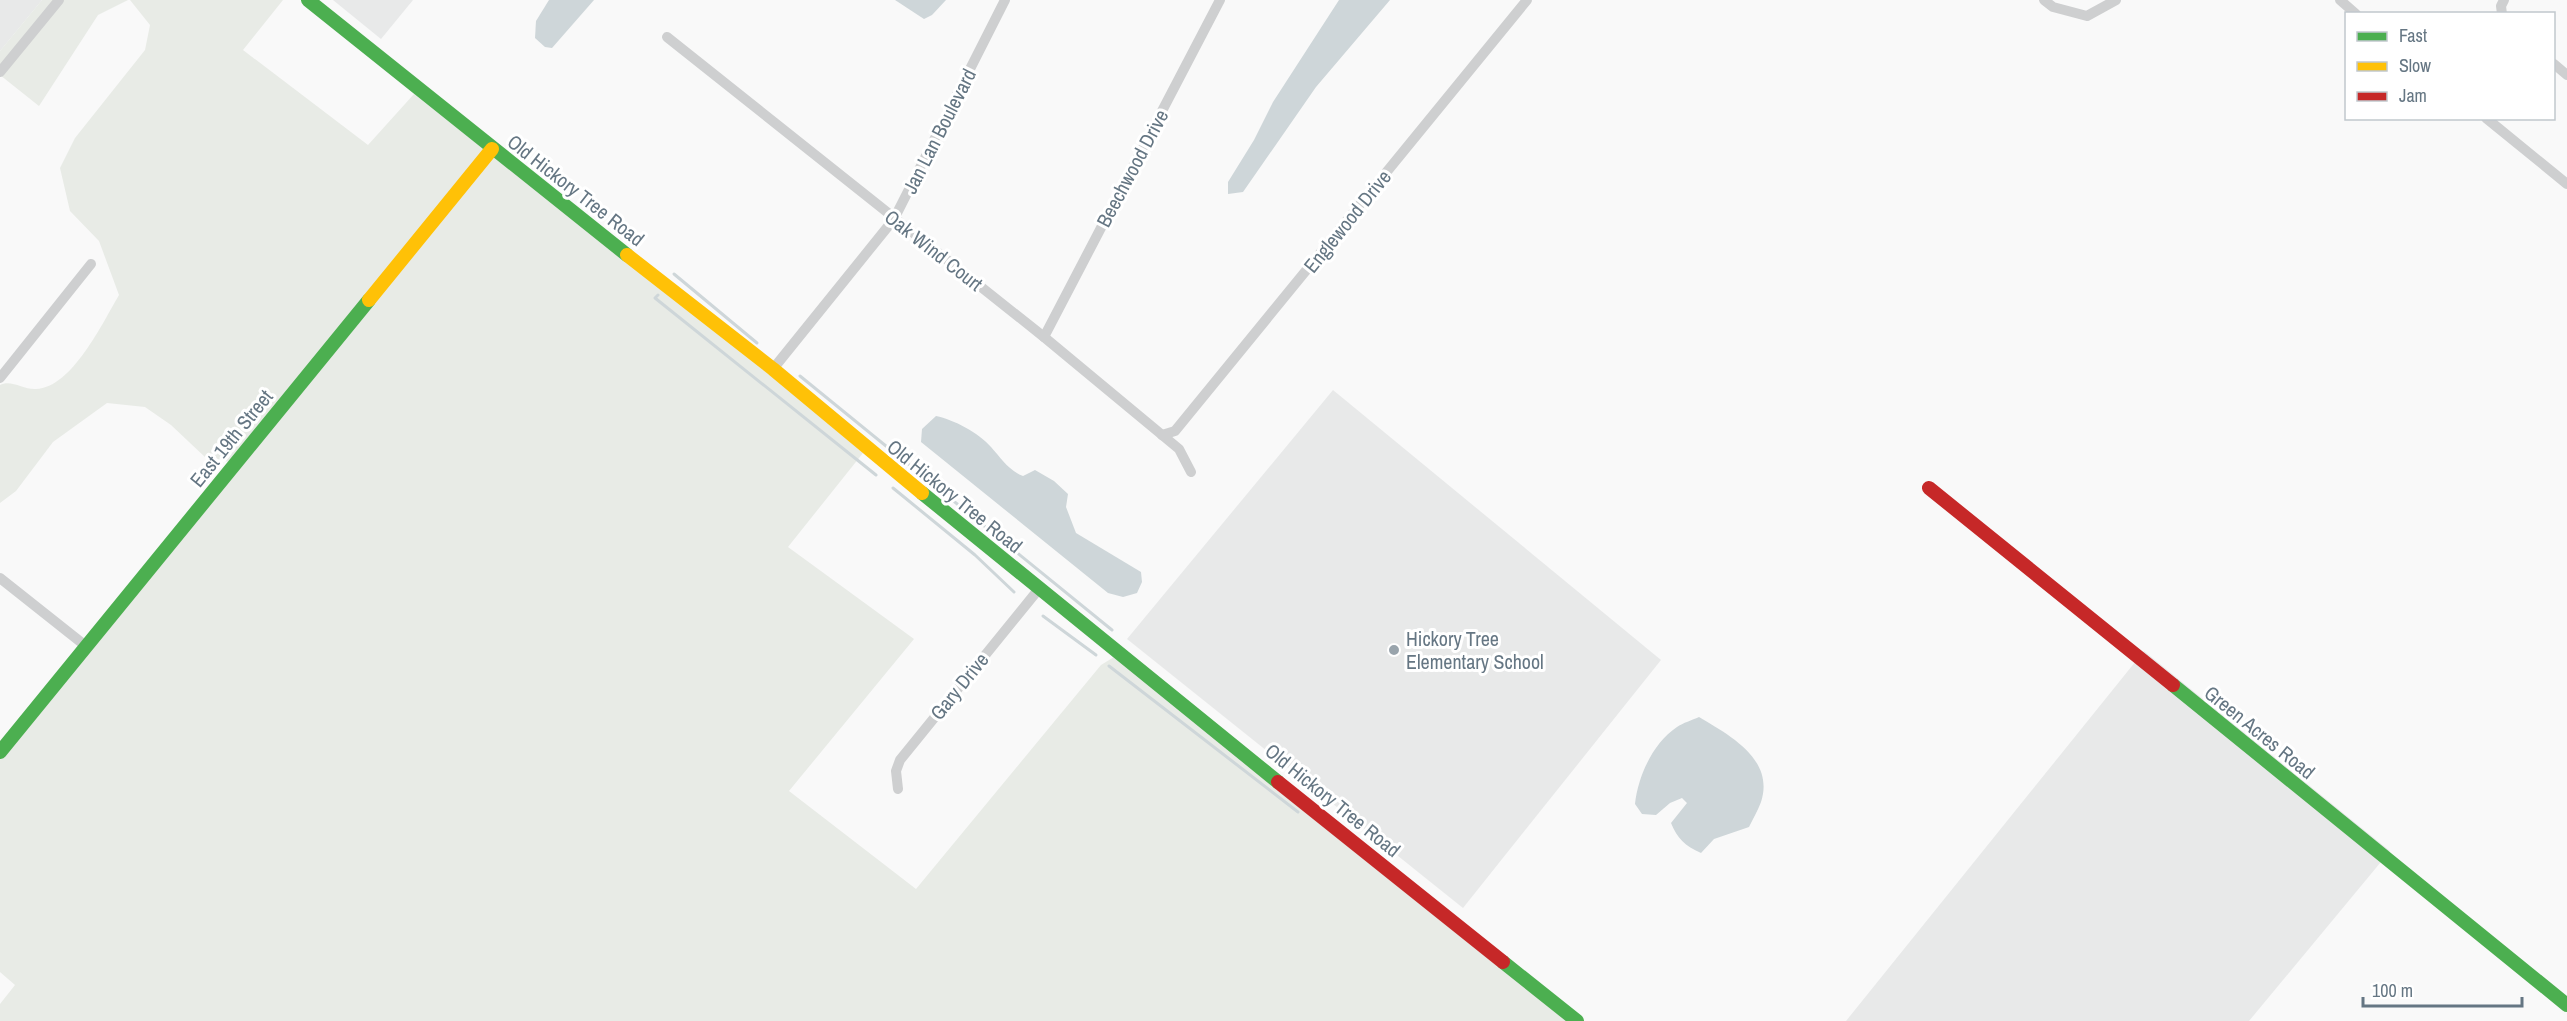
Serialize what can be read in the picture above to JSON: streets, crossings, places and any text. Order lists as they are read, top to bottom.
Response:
{
  "streets": {
    "street": [
      "Jan Lan Boulevard",
      "Beechwood Drive",
      "Old Hickory Tree Road",
      "Englewood Drive",
      "Oak Wind Court",
      "East 19th Street",
      "Gary Drive",
      "Green Acres Road"
    ]
  },
  "crossings": [
    ["Jan Lan Boulevard", "Old Hickory Tree Road"],
    ["Jan Lan Boulevard", "Oak Wind Court"],
    ["Beechwood Drive", "Oak Wind Court"],
    ["Old Hickory Tree Road", "East 19th Street"],
    ["Old Hickory Tree Road", "Gary Drive"],
    ["Englewood Drive", "Oak Wind Court"]
  ],
  "places": ["Hickory Tree Elementary School"],
  "legend": ["Fast", "Slow", "Jam"],
  "scale_bar": "100 m"
}
